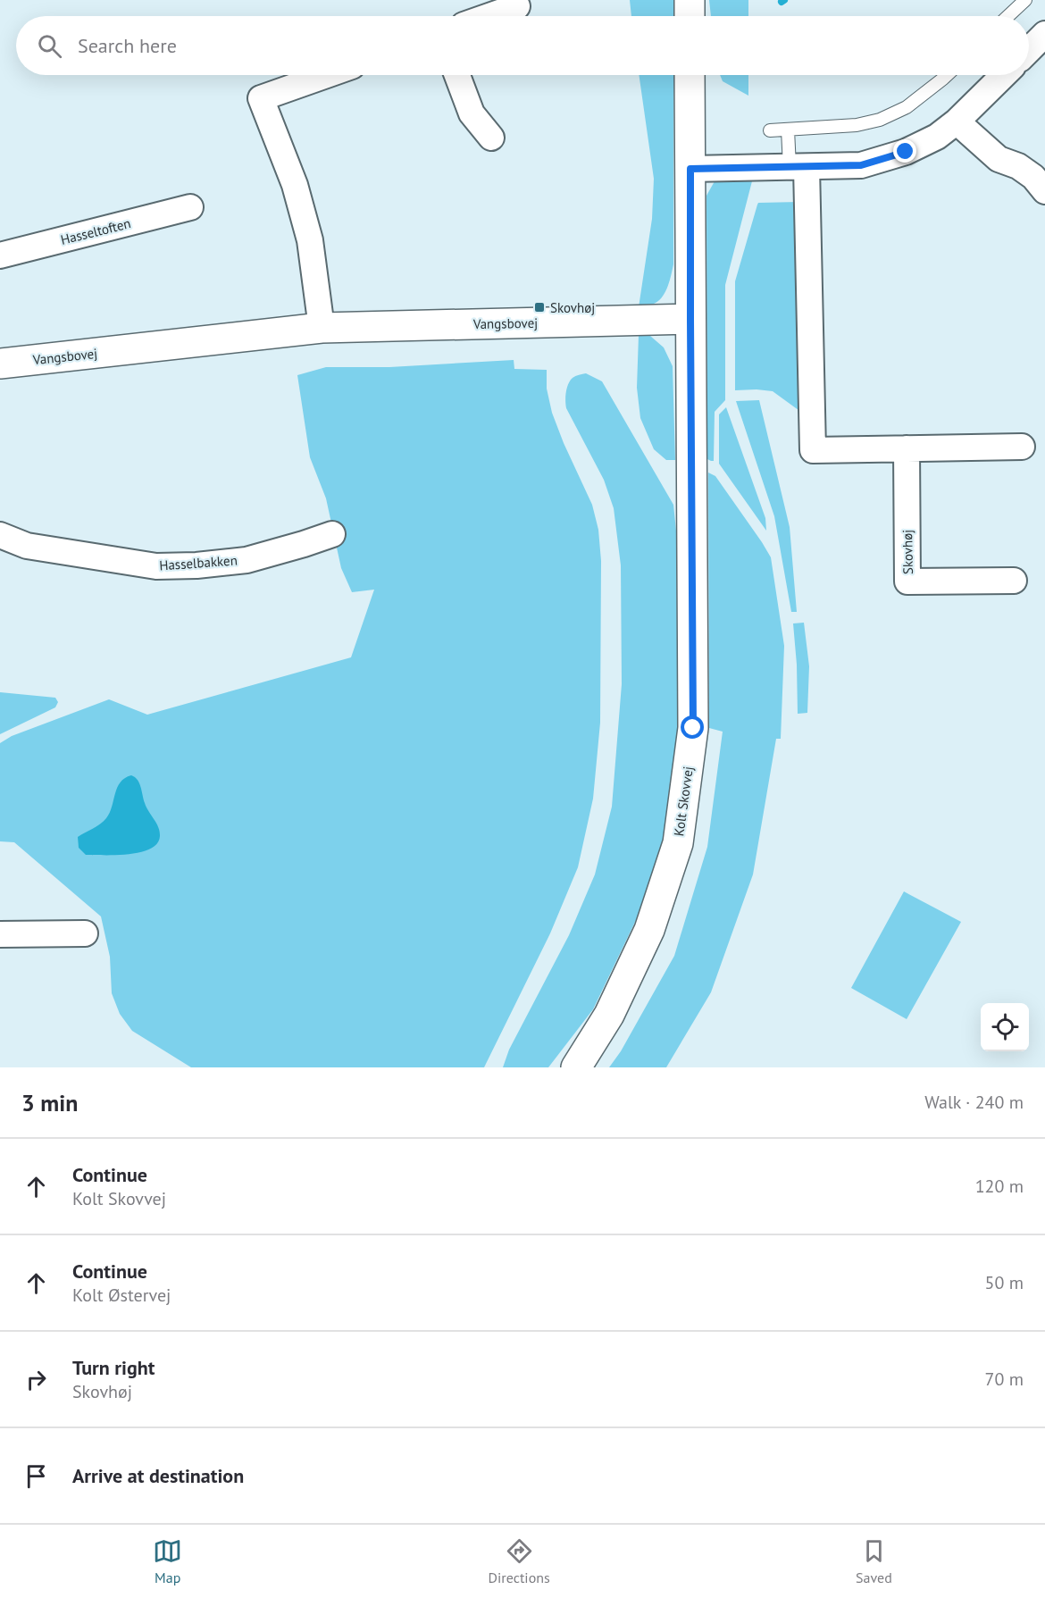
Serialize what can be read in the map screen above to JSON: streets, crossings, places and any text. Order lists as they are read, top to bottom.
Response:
{
  "streets": {
    "street": [
      "Hasseltoften",
      "Vangsbovej",
      "Skovhøj",
      "Hasselbakken",
      "Kolt Skovvej"
    ]
  },
  "crossings": [
    ["Vangsbovej", "Kolt Skovvej"]
  ],
  "places": {
    "transit": ["Skovhøj"]
  },
  "page": {
    "search": "Search here",
    "heading": ["3 min", "Walk · 240 m"],
    "list": [
      ["Continue", "Kolt Skovvej", "120 m"],
      ["Continue", "Kolt Østervej", "50 m"],
      ["Turn right", "Skovhøj", "70 m"],
      "Arrive at destination"
    ],
    "nav": ["Map", "Directions", "Saved"]
  }
}
